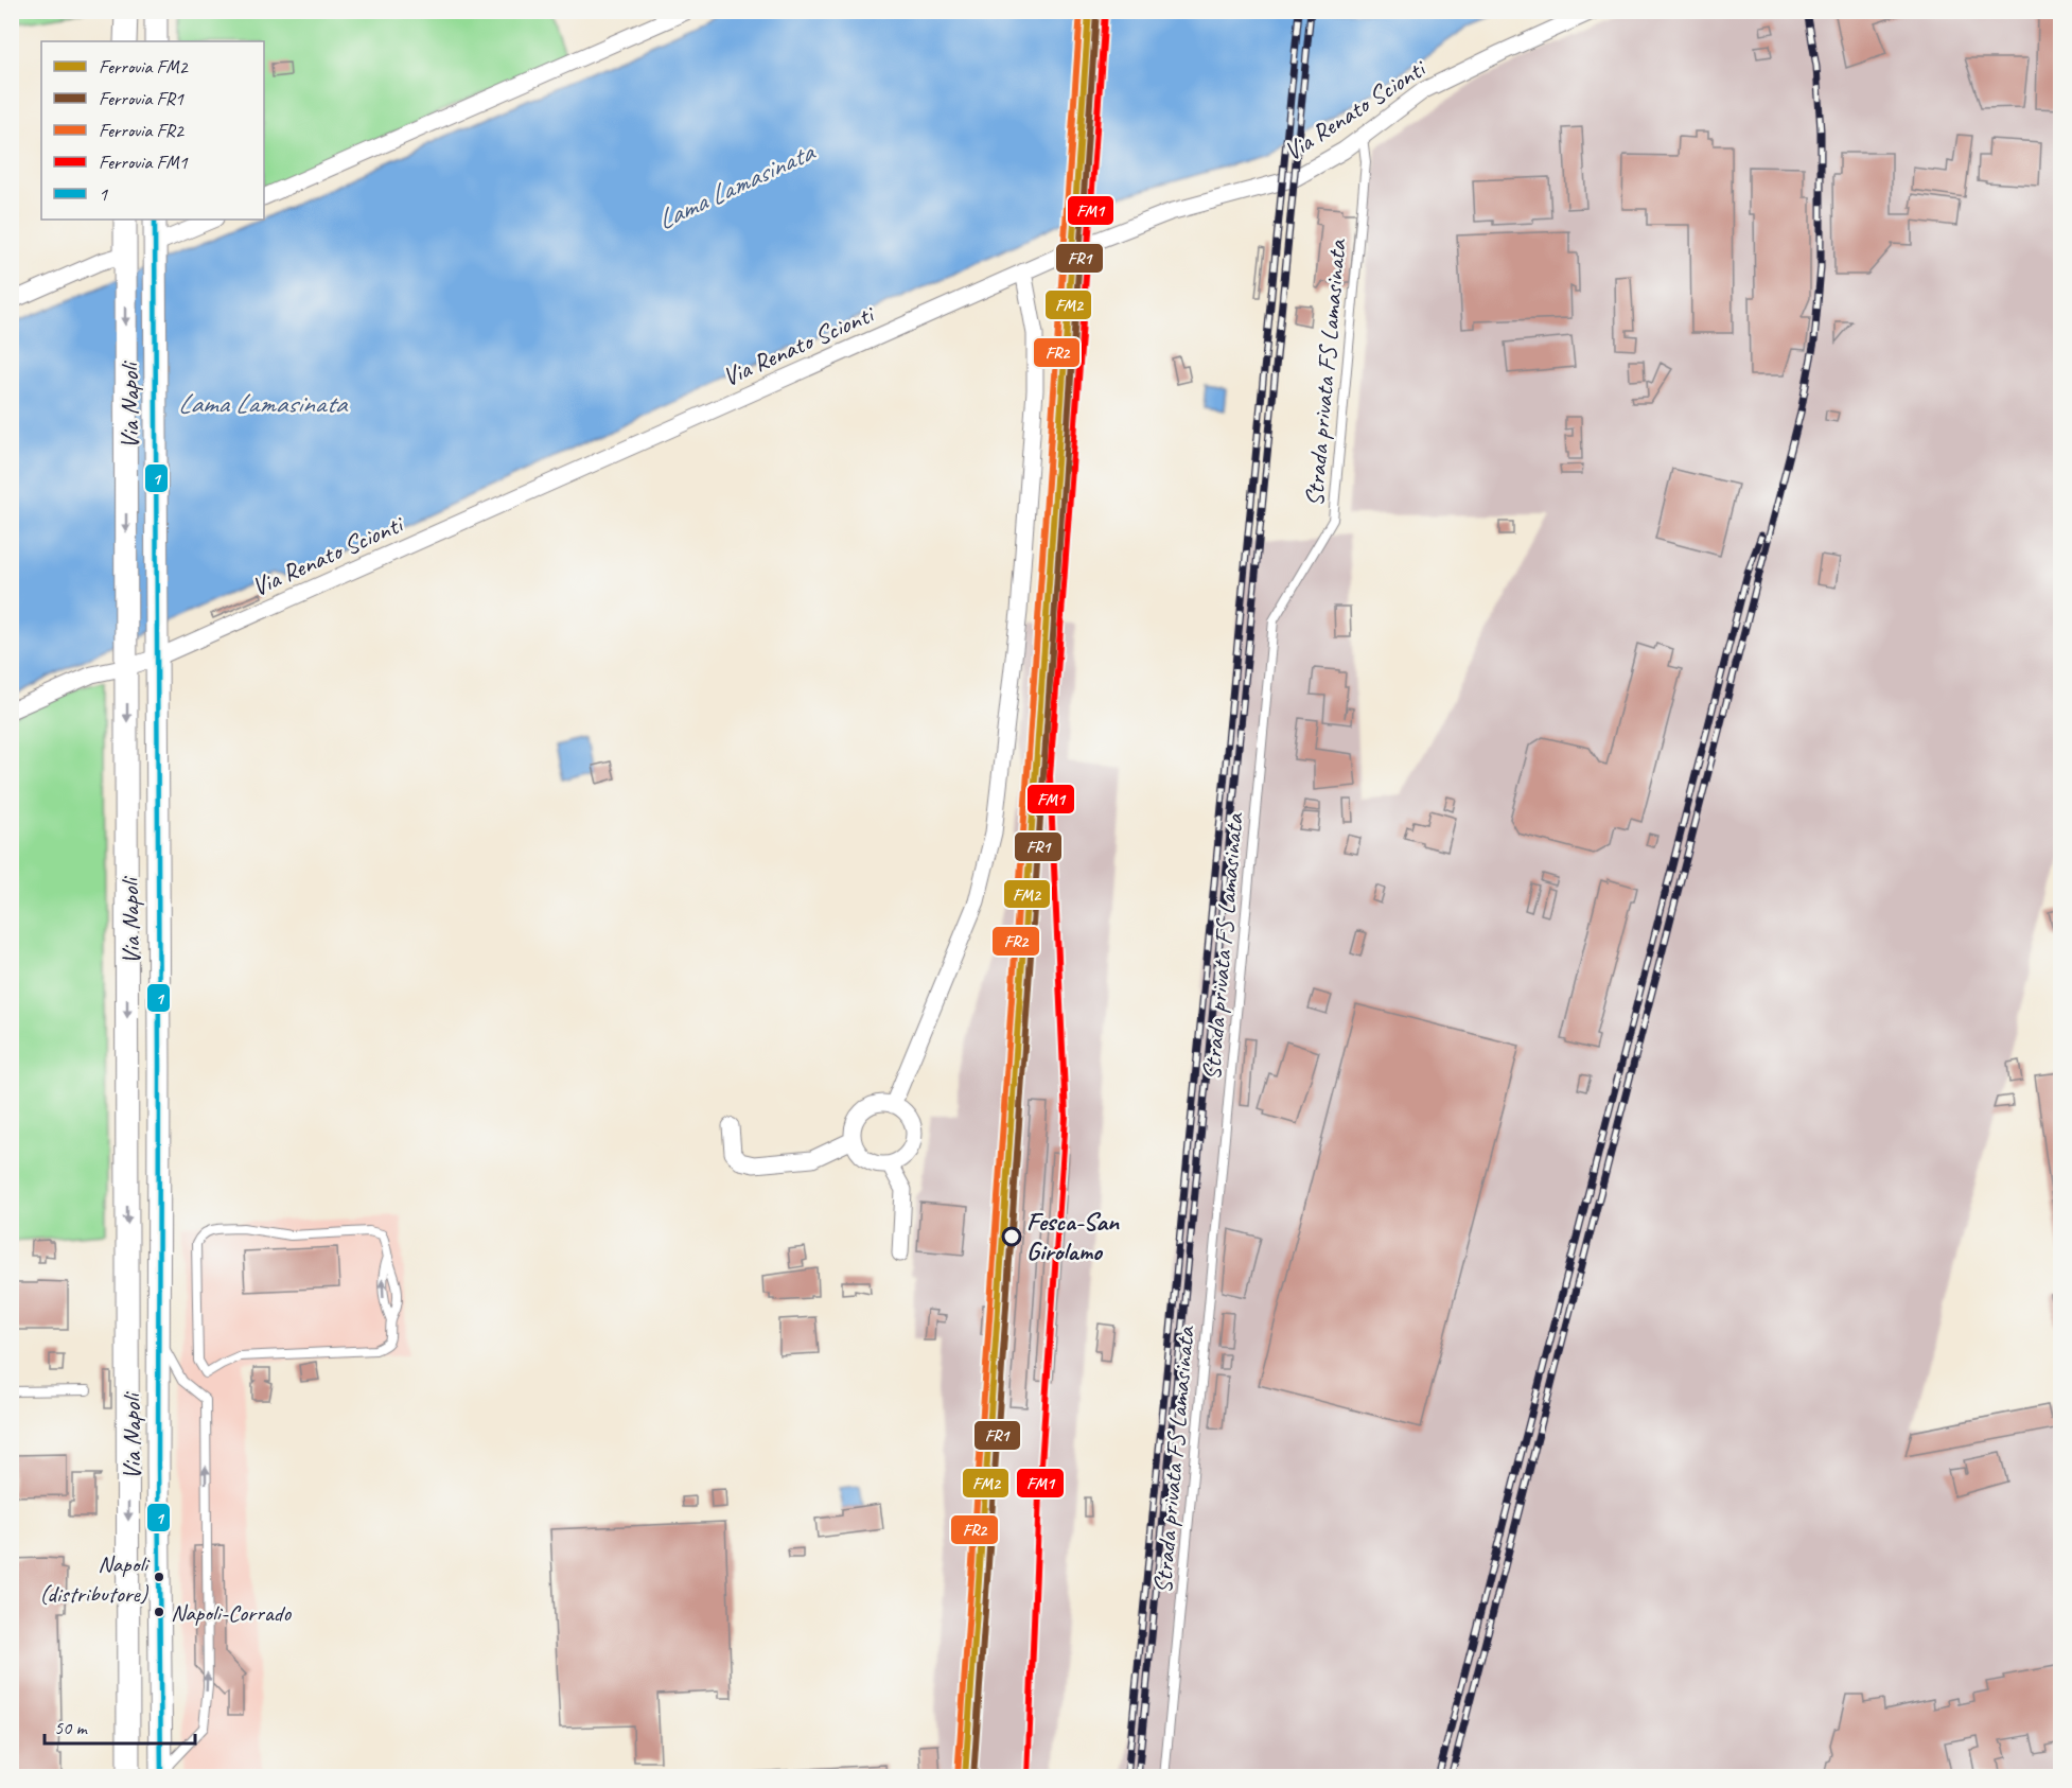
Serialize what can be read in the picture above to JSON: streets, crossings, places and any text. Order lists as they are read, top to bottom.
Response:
{
  "streets": {
    "main road": ["Via Napoli"],
    "street": ["Via Renato Scionti"],
    "lane": ["Strada privata FS Lamasinata"]
  },
  "crossings": [
    ["Via Renato Scionti", "Strada privata FS Lamasinata"],
    ["Via Renato Scionti", "Via Napoli"]
  ],
  "water": ["Lama Lamasinata"],
  "places": ["Fesca-San Girolamo", "Napoli (distributore)", "Napoli-Corrado"],
  "lines": [
    "rail line FM2",
    "rail line FR2",
    "rail line FR1",
    "rail line FM1",
    "transit line 1"
  ],
  "legend": [
    "Ferrovia FM2",
    "Ferrovia FR1",
    "Ferrovia FR2",
    "Ferrovia FM1",
    "1"
  ],
  "scale_bar": "50 m"
}
